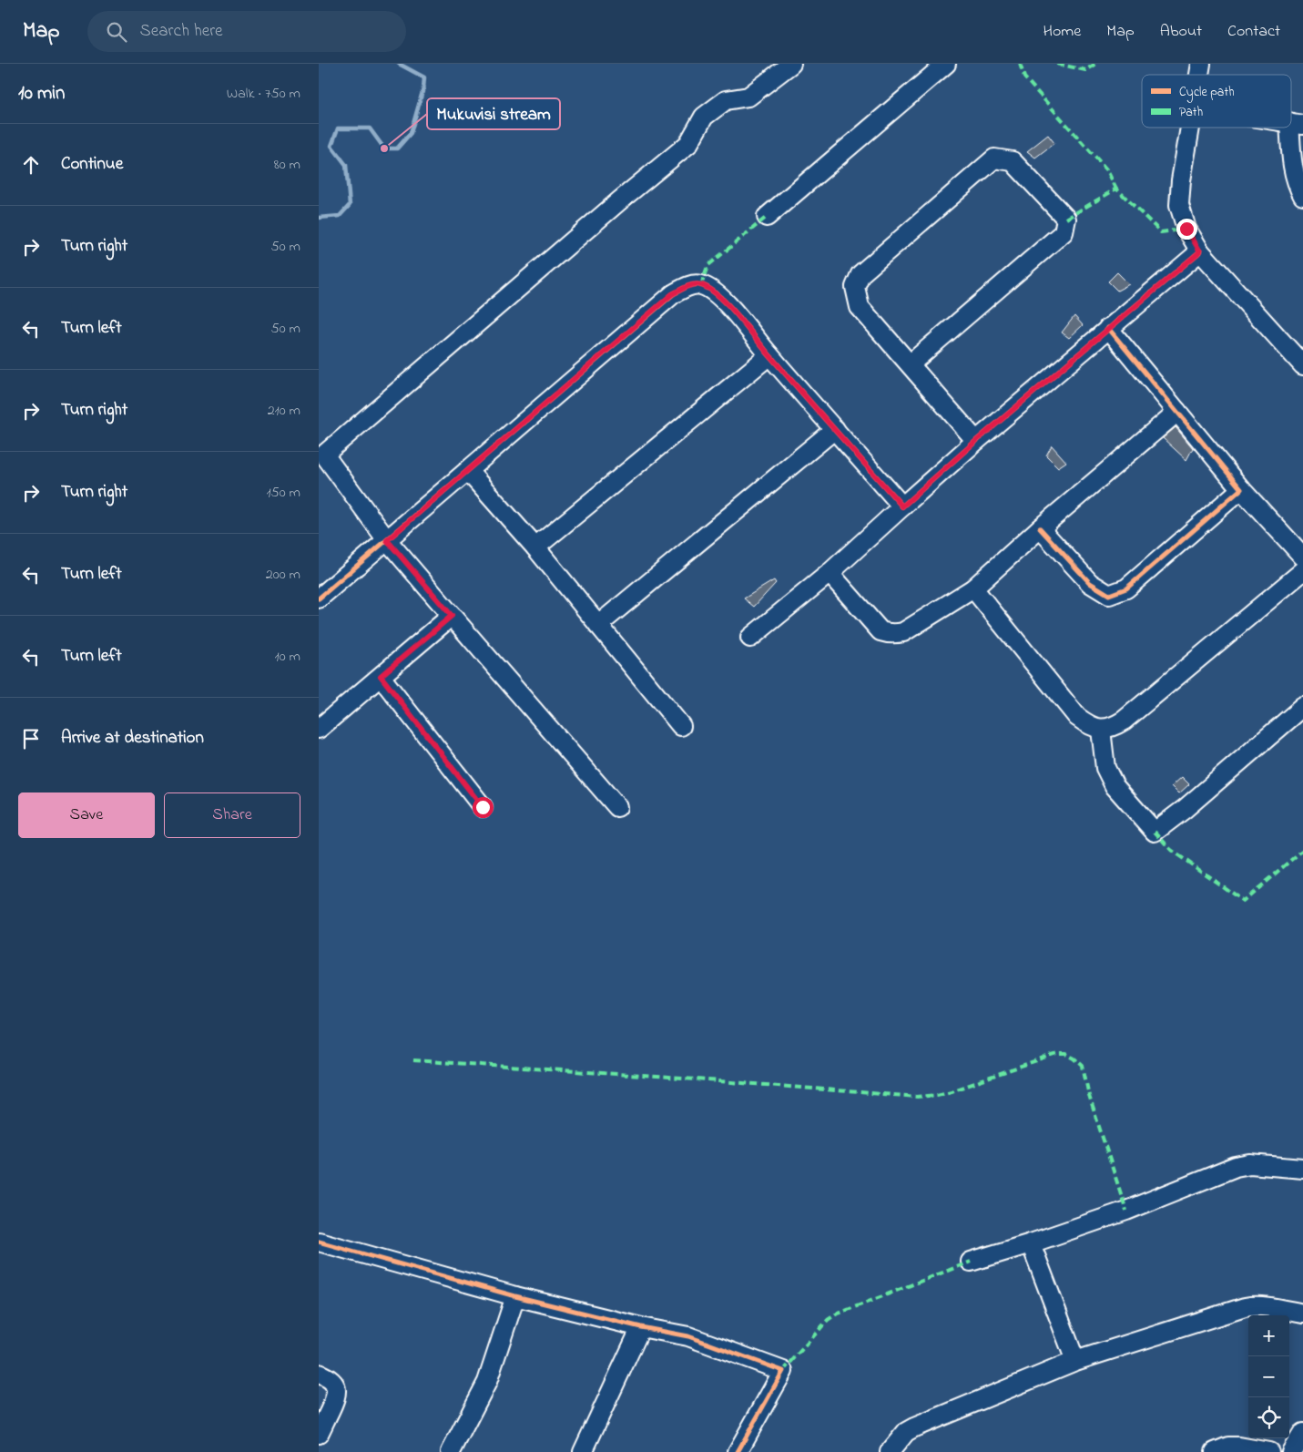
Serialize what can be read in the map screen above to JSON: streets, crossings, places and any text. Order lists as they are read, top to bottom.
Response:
{
  "places": ["Mukuvisi stream"],
  "legend": ["Cycle path", "Path"],
  "page": {
    "header": "Map",
    "search": "Search here",
    "nav": [
      "Home",
      "Map",
      "About",
      "Contact"
    ],
    "heading": ["10 min", "Walk · 750 m"],
    "list": [
      ["Continue", "80 m"],
      ["Turn right", "50 m"],
      ["Turn left", "50 m"],
      ["Turn right", "210 m"],
      ["Turn right", "150 m"],
      ["Turn left", "200 m"],
      ["Turn left", "10 m"],
      "Arrive at destination"
    ],
    "buttons": ["Save", "Share"],
    "map_buttons": ["+", "−"]
  }
}
